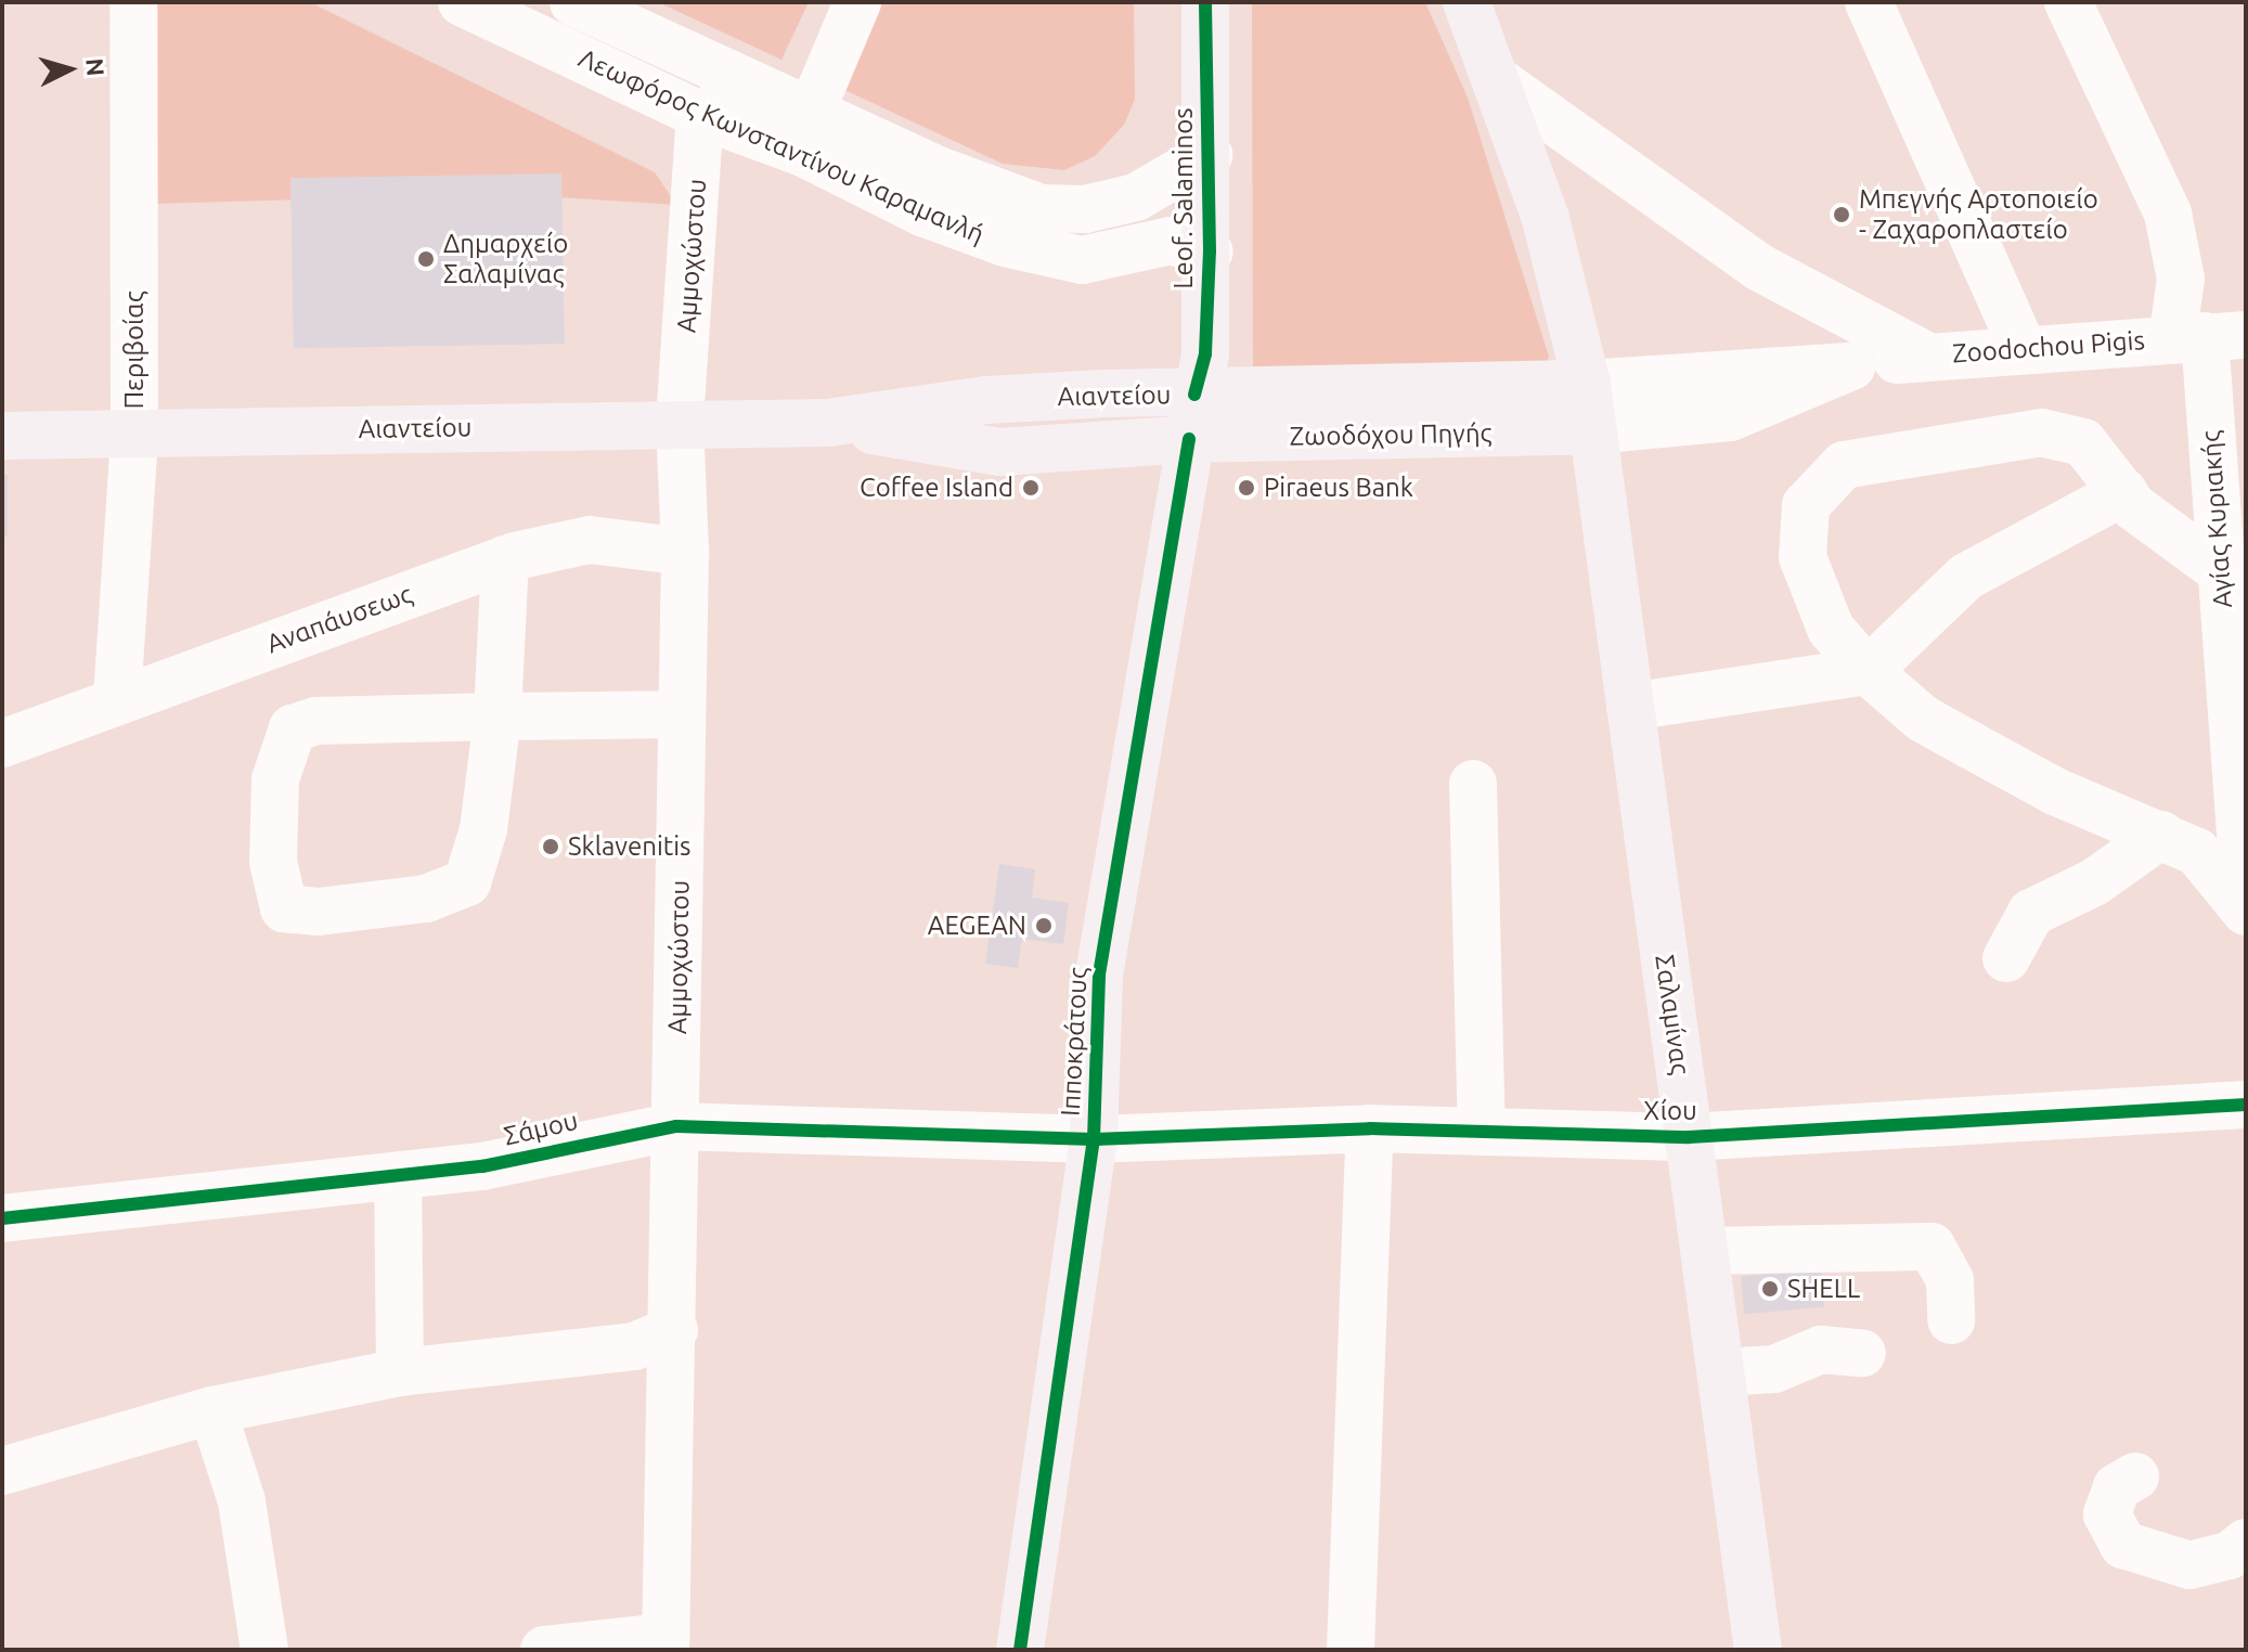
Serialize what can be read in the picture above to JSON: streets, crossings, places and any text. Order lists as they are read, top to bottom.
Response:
{
  "streets": {
    "main road": [
      "Leof. Salaminos",
      "Αιαντείου",
      "Ζωοδόχου Πηγής",
      "Σαλαμίνας",
      "Ιπποκράτους"
    ],
    "street": [
      "Λεωφόρος Κωνσταντίνου Καραμανλή",
      "Αμμοχώστου",
      "Zoodochou Pigis",
      "Περιβοίας",
      "Αγίας Κυριακής",
      "Αναπάυσεως",
      "Χίου",
      "Σάμου"
    ]
  },
  "crossings": [
    ["Λεωφόρος Κωνσταντίνου Καραμανλή", "Leof. Salaminos"],
    ["Λεωφόρος Κωνσταντίνου Καραμανλή", "Αμμοχώστου"],
    ["Leof. Salaminos", "Αιαντείου"],
    ["Leof. Salaminos", "Ζωοδόχου Πηγής"],
    ["Leof. Salaminos", "Ιπποκράτους"],
    ["Αμμοχώστου", "Αιαντείου"],
    ["Αμμοχώστου", "Αναπάυσεως"],
    ["Αμμοχώστου", "Σάμου"],
    ["Zoodochou Pigis", "Ζωοδόχου Πηγής"],
    ["Zoodochou Pigis", "Αγίας Κυριακής"],
    ["Zoodochou Pigis", "Σαλαμίνας"],
    ["Περιβοίας", "Αιαντείου"],
    ["Περιβοίας", "Αναπάυσεως"],
    ["Αιαντείου", "Ζωοδόχου Πηγής"],
    ["Αιαντείου", "Ιπποκράτους"],
    ["Ζωοδόχου Πηγής", "Σαλαμίνας"],
    ["Ζωοδόχου Πηγής", "Ιπποκράτους"],
    ["Σαλαμίνας", "Χίου"],
    ["Ιπποκράτους", "Χίου"],
    ["Ιπποκράτους", "Σάμου"],
    ["Χίου", "Σάμου"]
  ],
  "places": [
    "Μπεγνής Αρτοποιείο - Ζαχαροπλαστείο",
    "Δημαρχείο Σαλαμίνας",
    "Coffee Island",
    "Piraeus Bank",
    "Sklavenitis",
    "AEGEAN",
    "SHELL"
  ],
  "north": "right"
}
